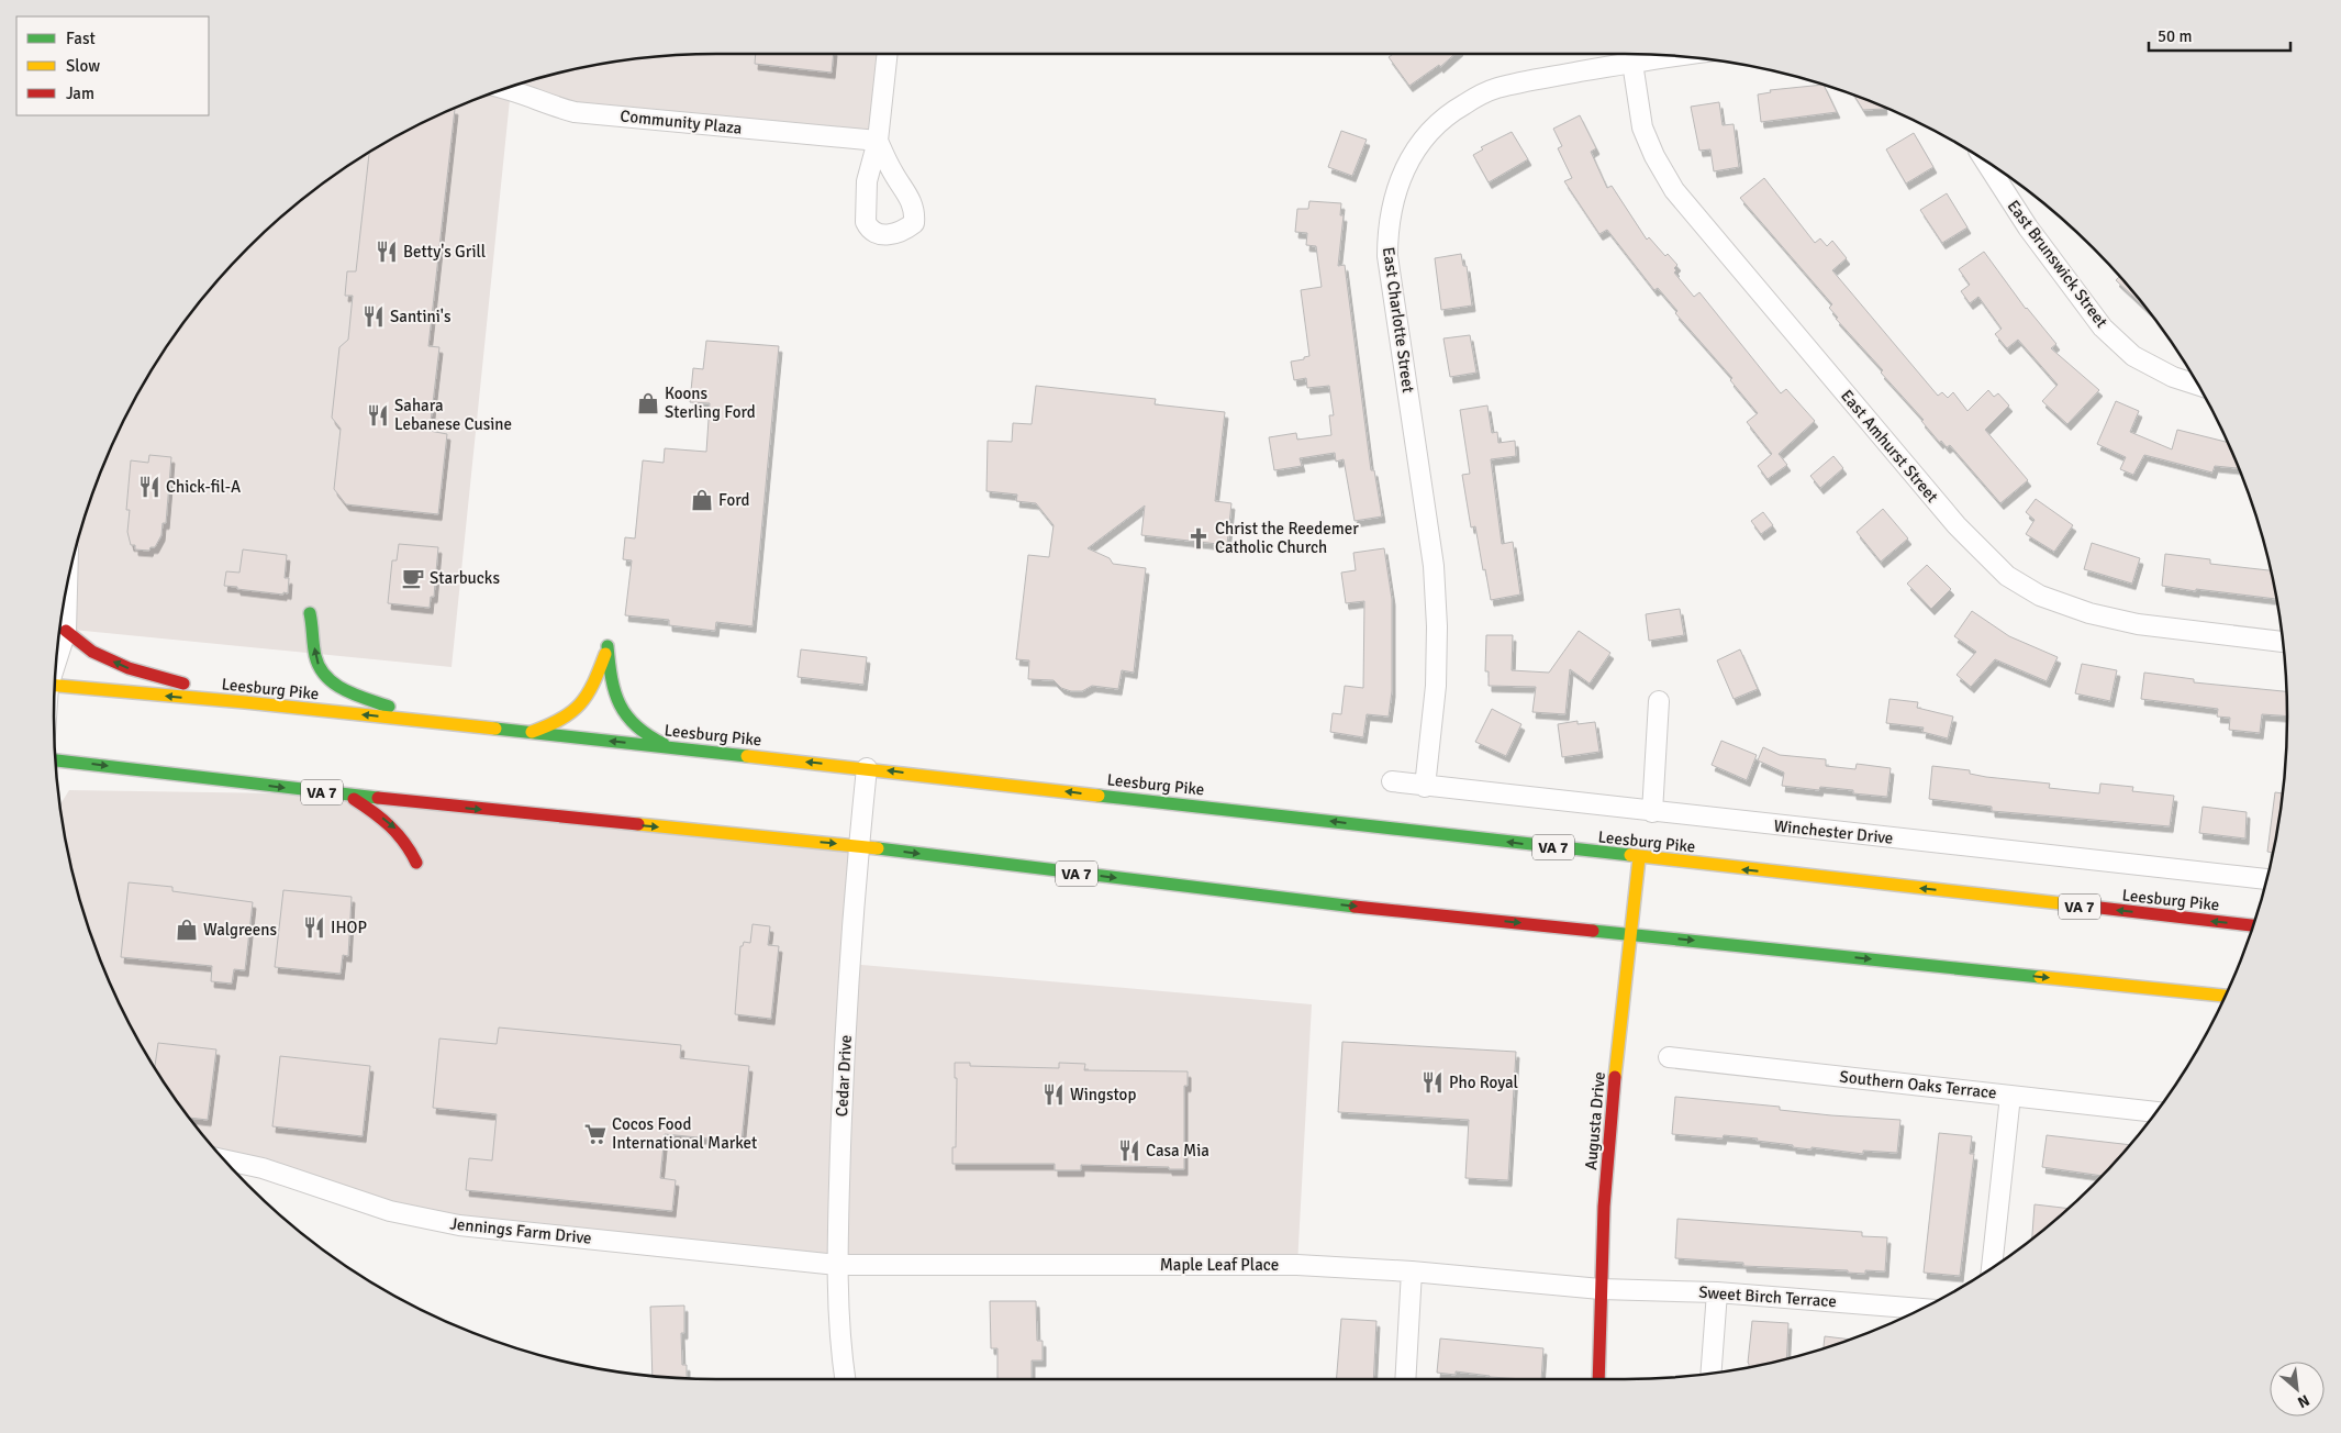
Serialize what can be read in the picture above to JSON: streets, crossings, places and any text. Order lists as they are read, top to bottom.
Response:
{
  "streets": {
    "main road": ["Leesburg Pike", "VA 7", "Augusta Drive"],
    "street": [
      "Community Plaza",
      "East Brunswick Street",
      "East Charlotte Street",
      "East Amhurst Street",
      "Winchester Drive",
      "Cedar Drive",
      "Southern Oaks Terrace",
      "Jennings Farm Drive",
      "Maple Leaf Place",
      "Sweet Birch Terrace"
    ]
  },
  "crossings": [
    ["East Charlotte Street", "East Amhurst Street"],
    ["East Charlotte Street", "Winchester Drive"],
    ["Leesburg Pike", "Cedar Drive"],
    ["Leesburg Pike", "Augusta Drive"],
    ["VA 7", "Cedar Drive"],
    ["VA 7", "Augusta Drive"],
    ["Cedar Drive", "Jennings Farm Drive"],
    ["Cedar Drive", "Maple Leaf Place"],
    ["Augusta Drive", "Maple Leaf Place"],
    ["Augusta Drive", "Sweet Birch Terrace"],
    ["Jennings Farm Drive", "Maple Leaf Place"],
    ["Maple Leaf Place", "Sweet Birch Terrace"]
  ],
  "places": {
    "restaurant": [
      "Betty's Grill",
      "Santini's",
      "Sahara Lebanese Cusine",
      "Chick-fil-A",
      "IHOP",
      "Pho Royal",
      "Wingstop",
      "Casa Mia"
    ],
    "shop": ["Koons Sterling Ford", "Ford", "Walgreens"],
    "church": ["Christ the Reedemer Catholic Church"],
    "cafe": ["Starbucks"],
    "supermarket": ["Cocos Food International Market"]
  },
  "legend": ["Fast", "Slow", "Jam"],
  "scale_bar": "50 m",
  "north": "bottom right"
}
